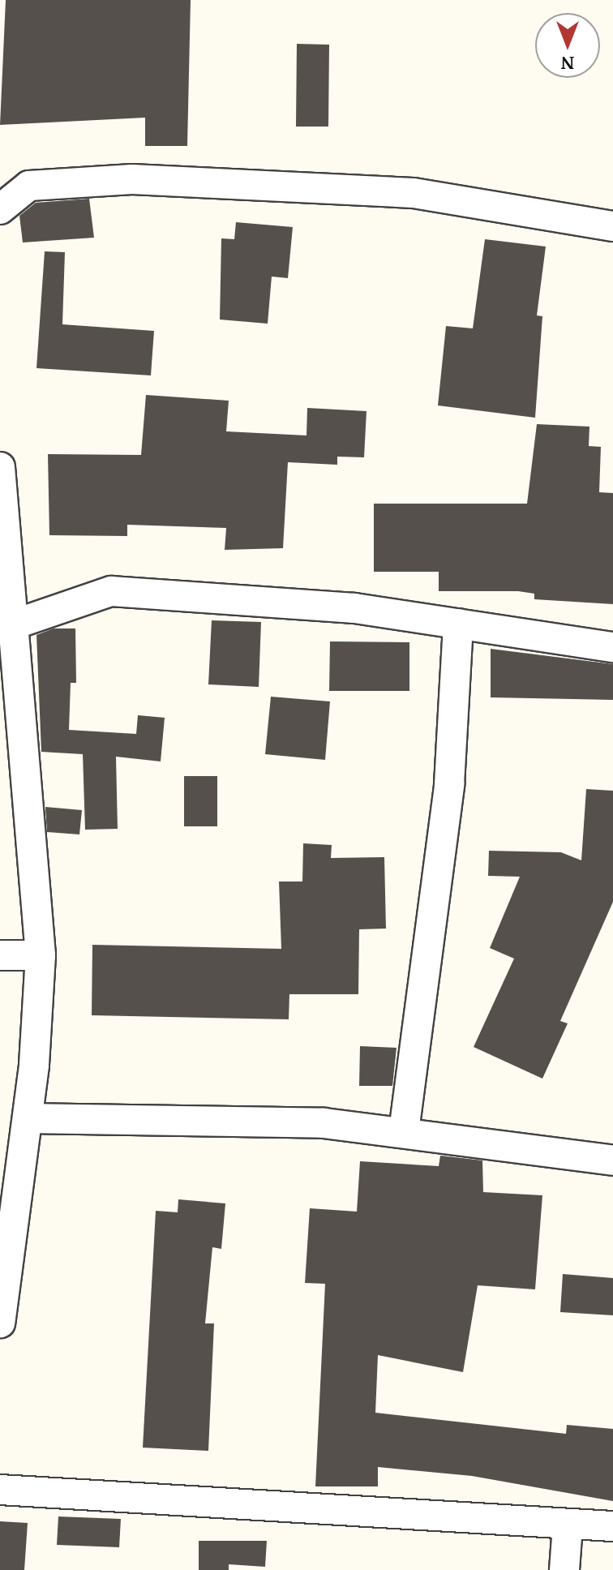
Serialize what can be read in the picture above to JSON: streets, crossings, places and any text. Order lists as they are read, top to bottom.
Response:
{
  "north": "bottom"
}
